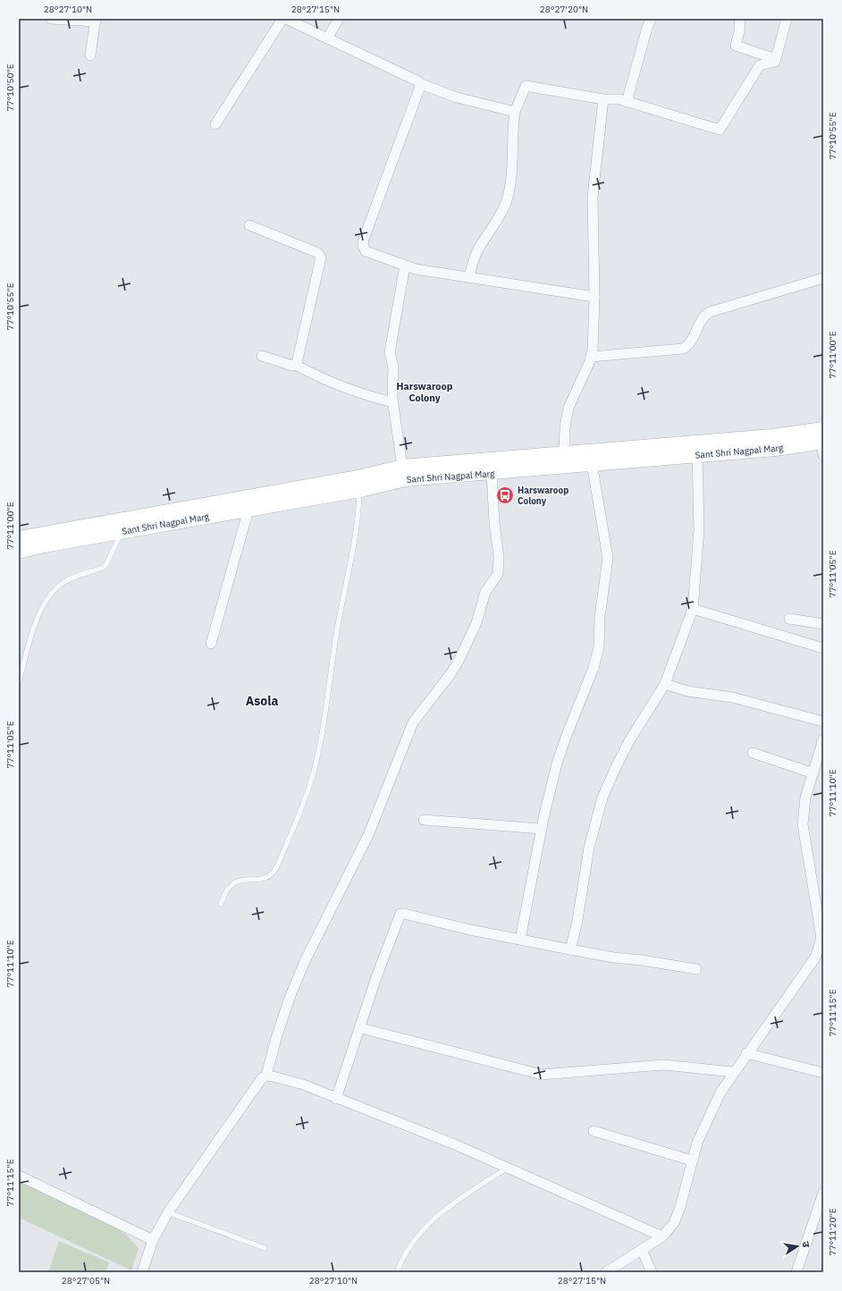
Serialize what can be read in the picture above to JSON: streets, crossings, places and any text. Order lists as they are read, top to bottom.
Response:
{
  "streets": {
    "main road": ["Sant Shri Nagpal Marg"]
  },
  "districts": ["Harswaroop Colony", "Asola"],
  "places": {
    "bus stop": ["Harswaroop Colony"]
  },
  "north": "right",
  "coordinates": [
    "28°27'10\"N",
    "28°27'15\"N",
    "28°27'20\"N",
    "77°10'50\"E",
    "77°10'55\"E",
    "77°11'00\"E",
    "77°11'05\"E",
    "77°11'10\"E",
    "77°11'15\"E",
    "77°11'20\"E",
    "28°27'05\"N"
  ]
}
